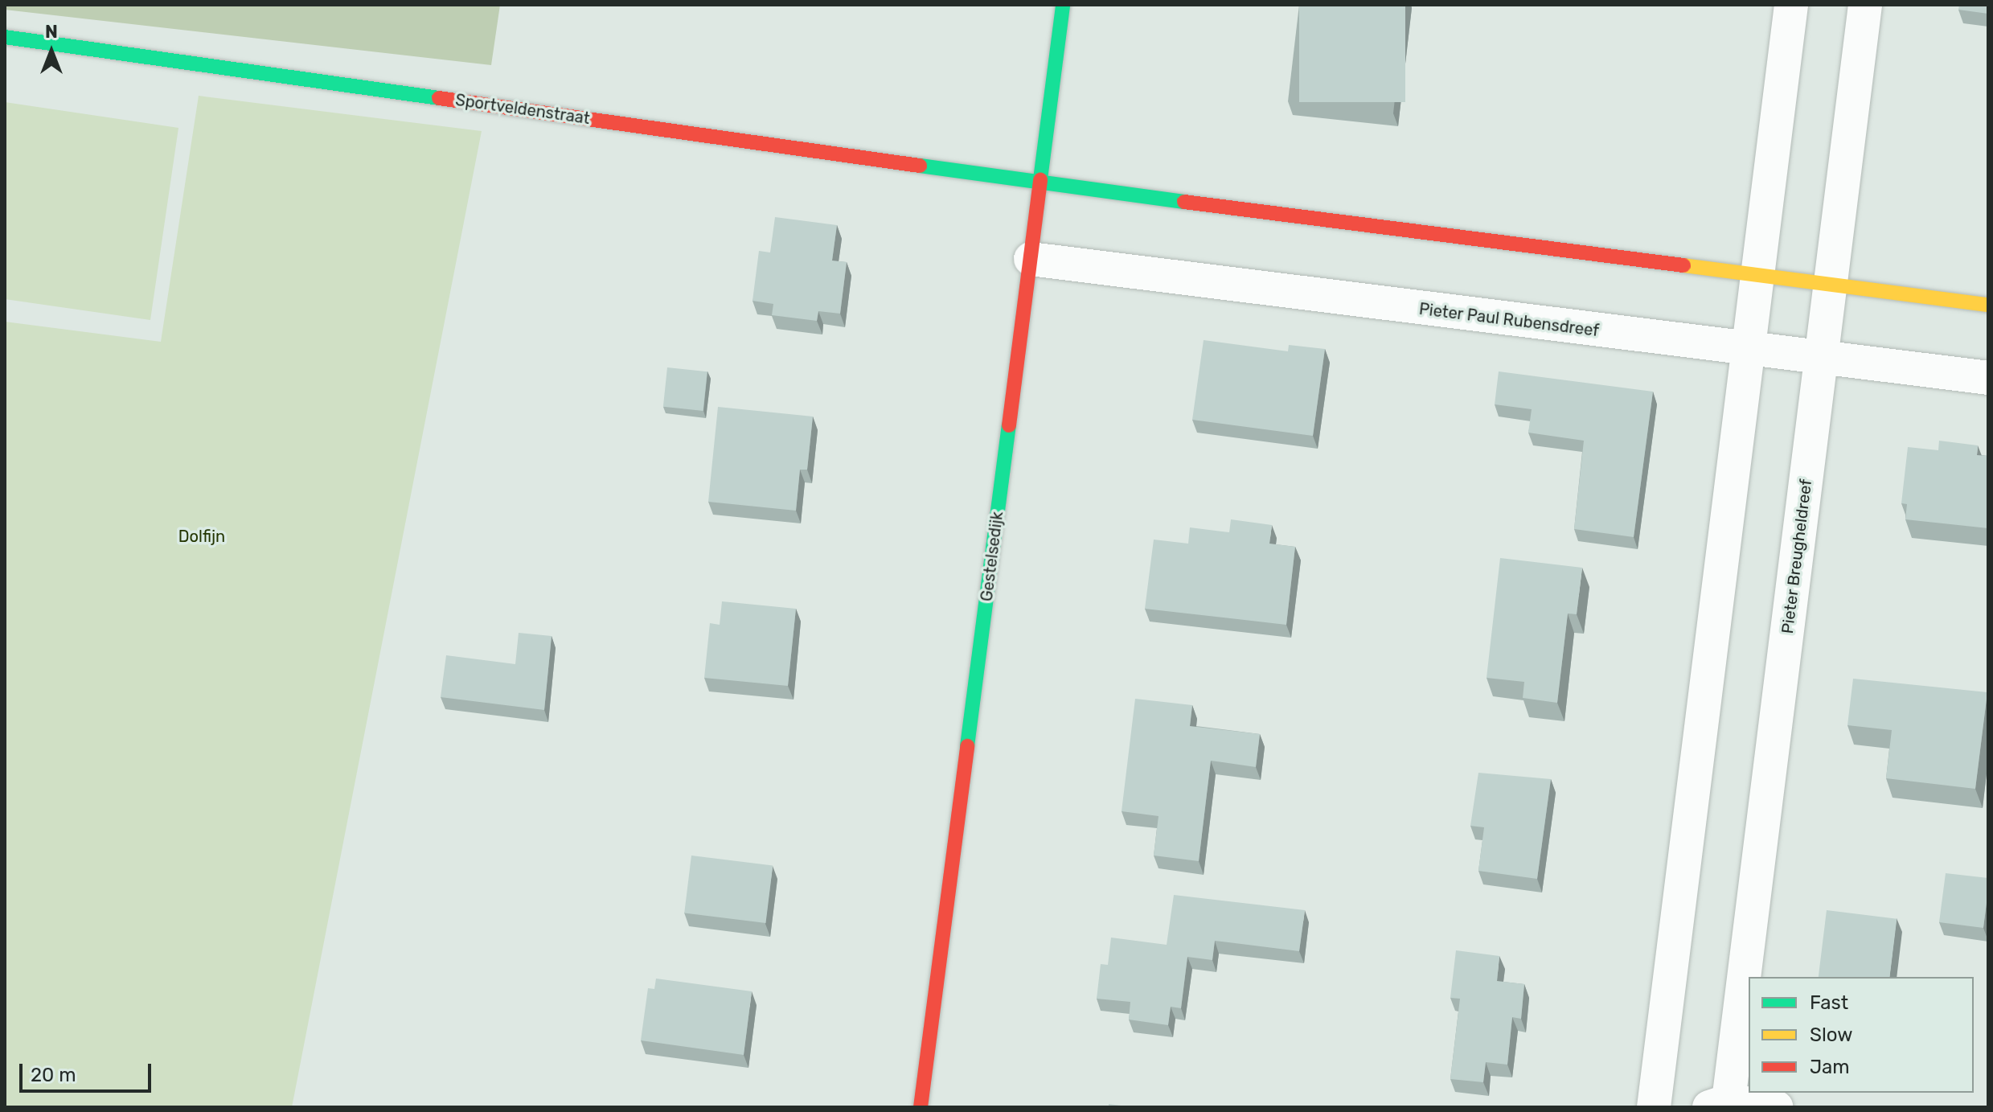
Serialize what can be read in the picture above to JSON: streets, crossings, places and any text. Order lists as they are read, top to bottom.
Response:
{
  "streets": {
    "street": [
      "Sportveldenstraat",
      "Pieter Paul Rubensdreef",
      "Gestelsedijk",
      "Pieter Breugheldreef"
    ]
  },
  "crossings": [
    ["Sportveldenstraat", "Gestelsedijk"],
    ["Pieter Paul Rubensdreef", "Gestelsedijk"],
    ["Pieter Paul Rubensdreef", "Pieter Breugheldreef"]
  ],
  "parks": ["Dolfijn"],
  "legend": ["Fast", "Slow", "Jam"],
  "scale_bar": "20 m",
  "north": "top"
}
